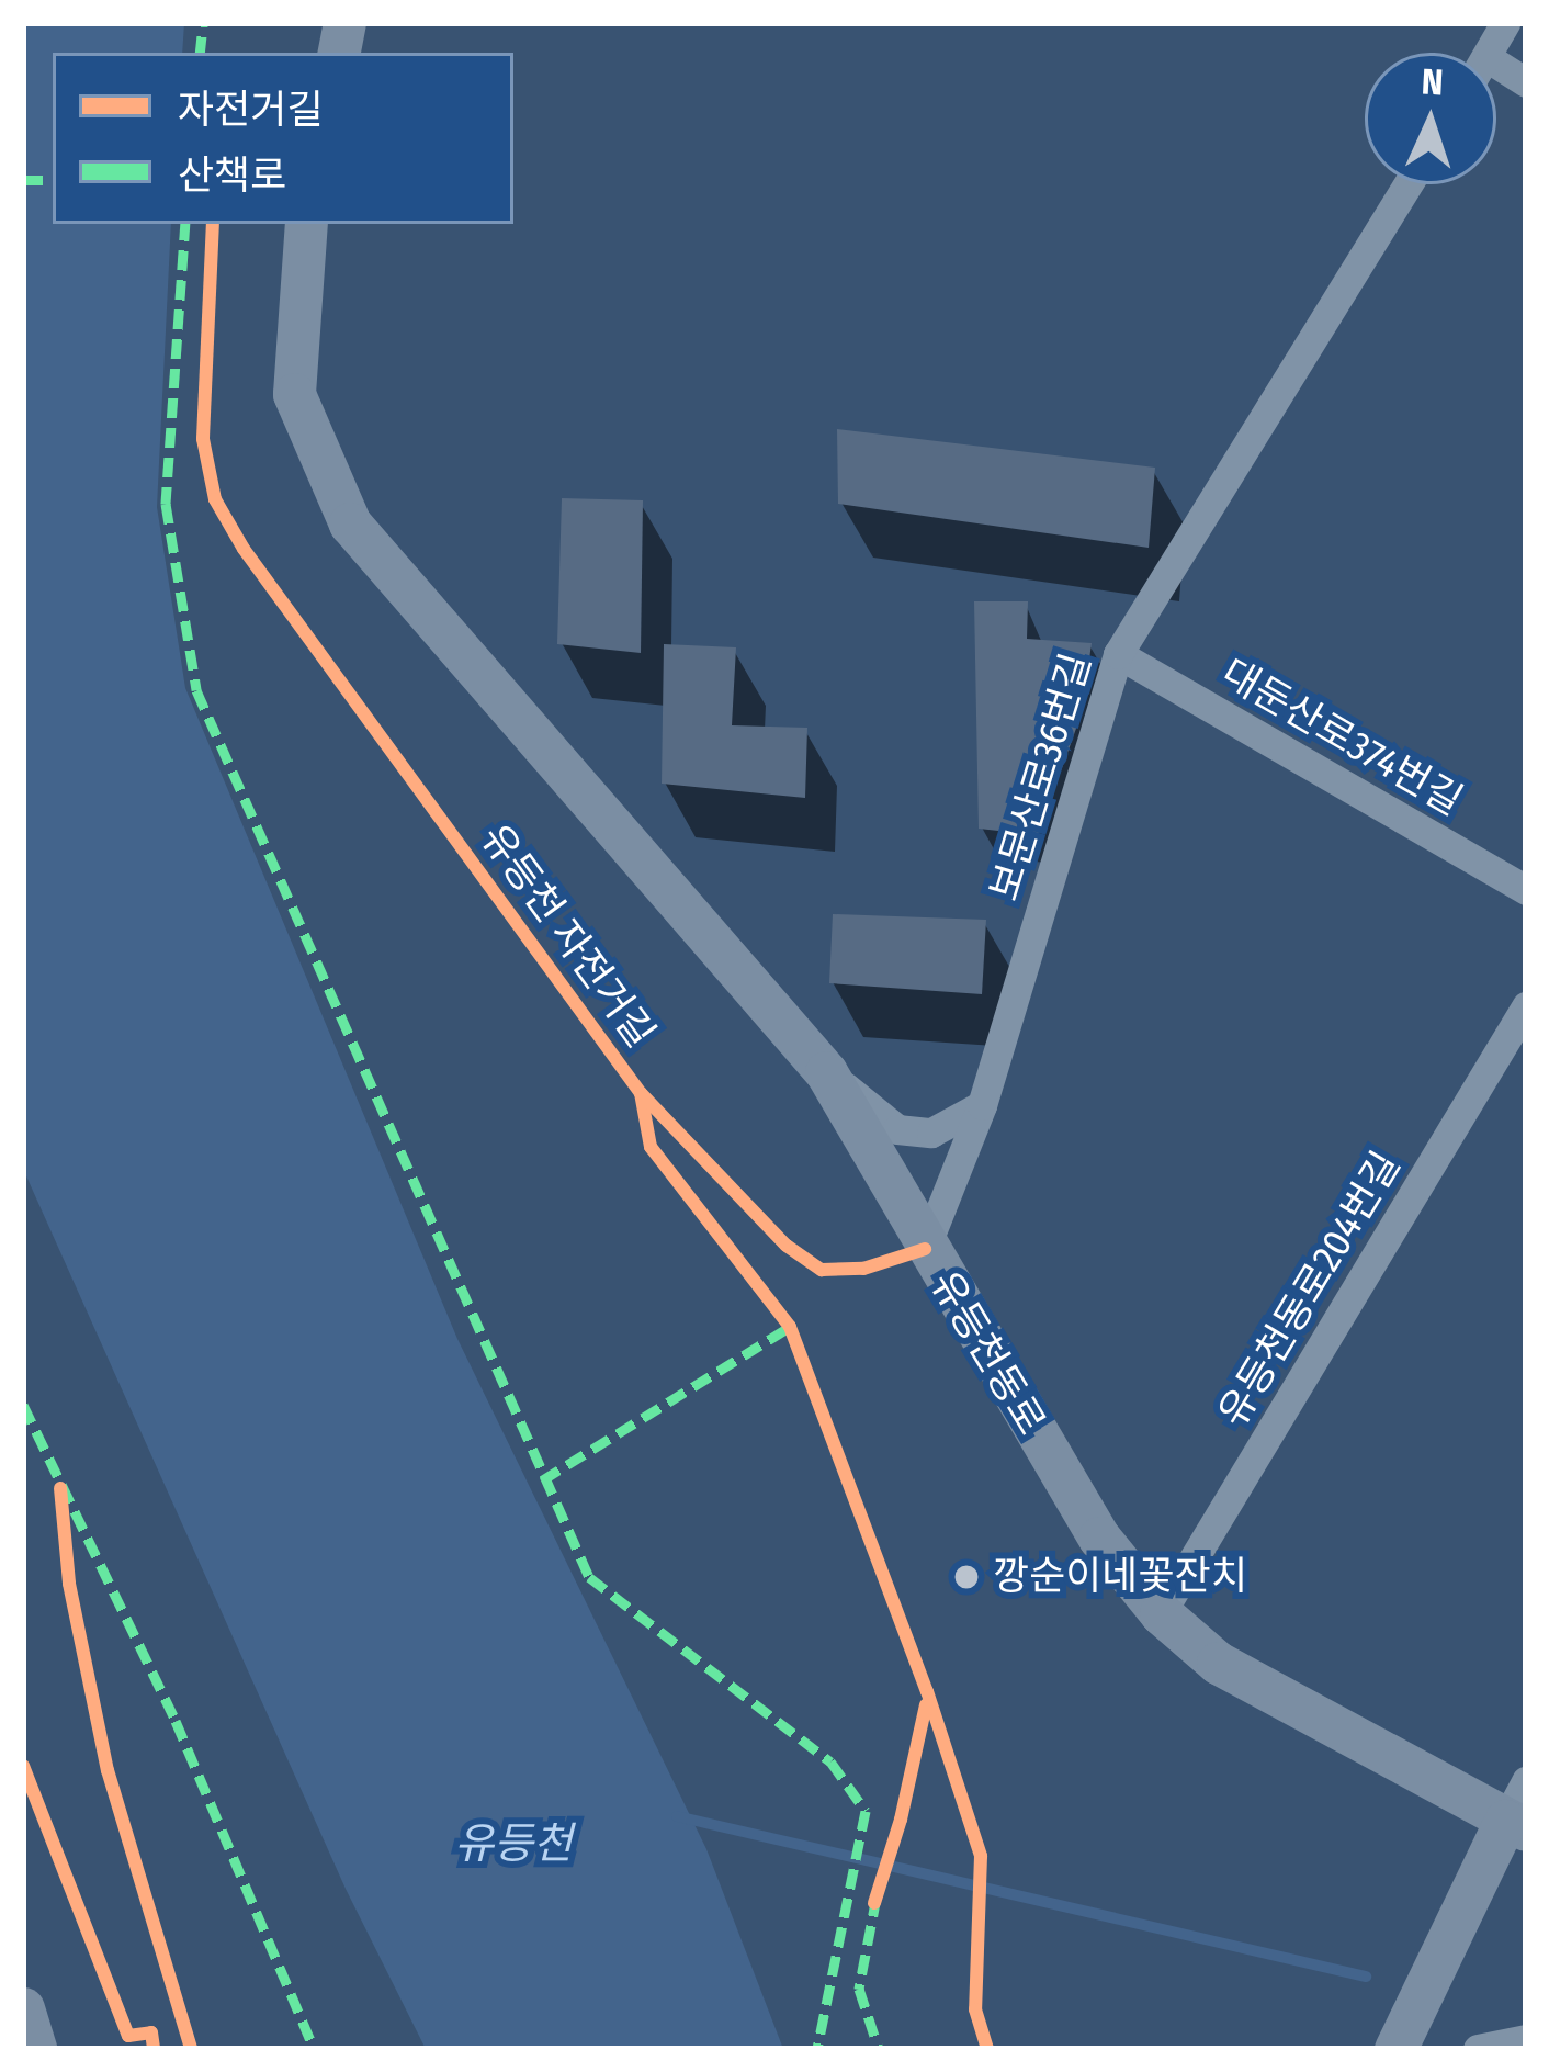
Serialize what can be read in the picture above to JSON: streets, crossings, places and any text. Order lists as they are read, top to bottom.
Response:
{
  "streets": {
    "main road": ["유등천동로"],
    "street": ["대둔산로374번길", "보문산로36번길", "유등천동로204번길"],
    "cycle path": ["유등천 자전거길"]
  },
  "crossings": [
    ["대둔산로374번길", "보문산로36번길"],
    ["보문산로36번길", "유등천동로"],
    ["유등천동로204번길", "유등천동로"]
  ],
  "water": ["유등천"],
  "places": ["깡순이네꽃잔치"],
  "legend": ["자전거길", "산책로"],
  "north": "top"
}
